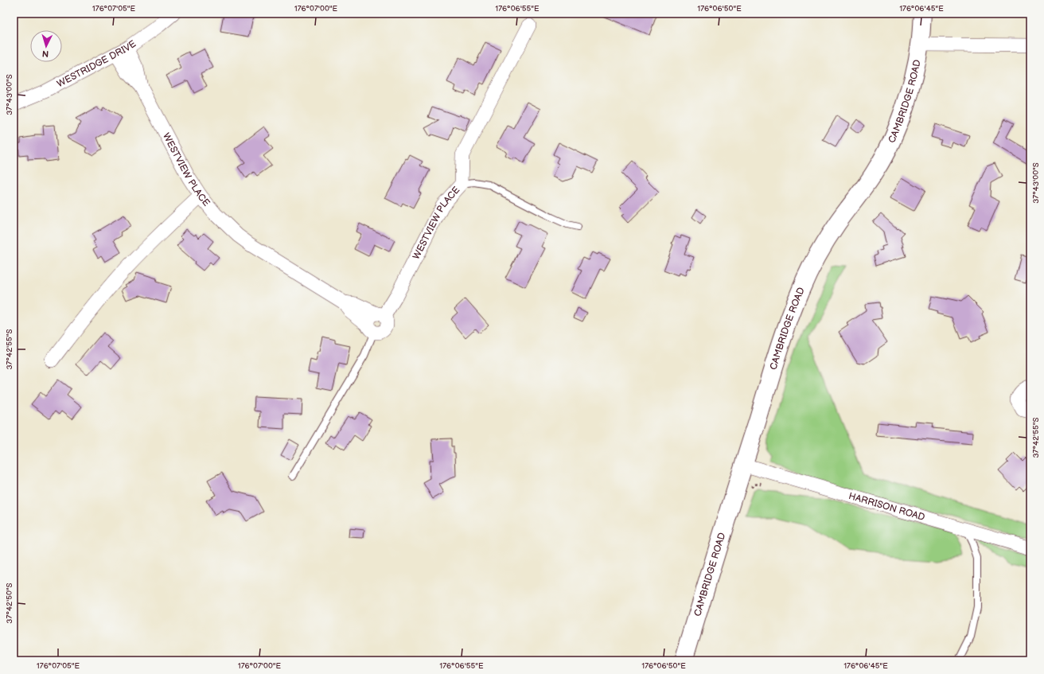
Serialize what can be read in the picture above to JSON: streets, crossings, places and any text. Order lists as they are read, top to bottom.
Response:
{
  "streets": {
    "main road": ["CAMBRIDGE ROAD"],
    "street": ["WESTRIDGE DRIVE", "WESTVIEW PLACE", "HARRISON ROAD"]
  },
  "crossings": [
    ["WESTRIDGE DRIVE", "WESTVIEW PLACE"],
    ["CAMBRIDGE ROAD", "HARRISON ROAD"]
  ],
  "north": "bottom",
  "coordinates": [
    "176°07'05\"E",
    "176°07'00\"E",
    "176°06'55\"E",
    "176°06'50\"E",
    "176°06'45\"E",
    "37°43'00\"S",
    "37°42'55\"S",
    "37°42'50\"S"
  ]
}
